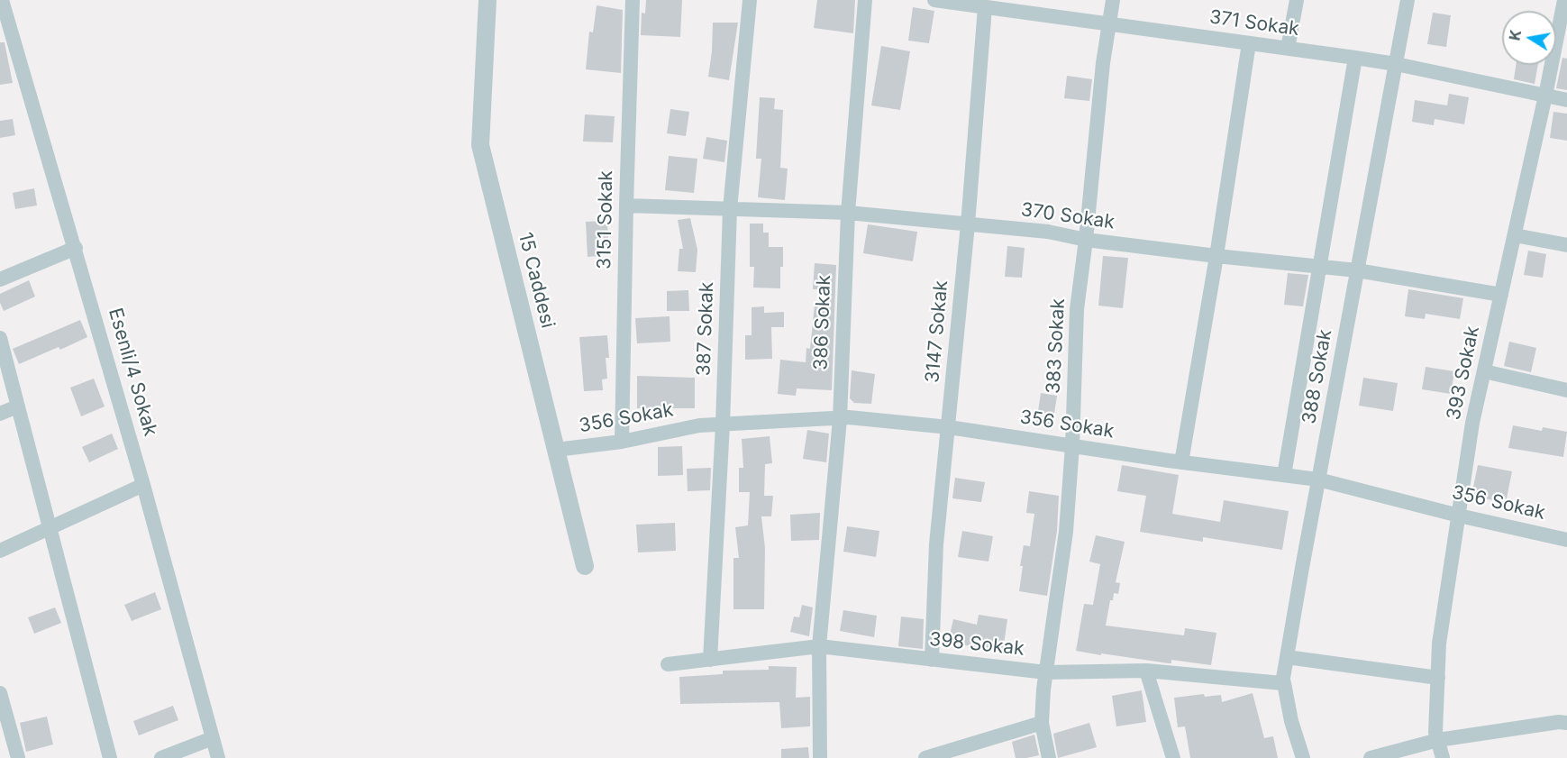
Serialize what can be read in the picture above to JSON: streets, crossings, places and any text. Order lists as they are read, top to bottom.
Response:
{
  "streets": {
    "street": [
      "371 Sokak",
      "370 Sokak",
      "3151 Sokak",
      "15 Caddesi",
      "386 Sokak",
      "387 Sokak",
      "3147 Sokak",
      "383 Sokak",
      "Esenli/4 Sokak",
      "393 Sokak",
      "388 Sokak",
      "356 Sokak",
      "398 Sokak"
    ]
  },
  "crossings": [
    ["371 Sokak", "3147 Sokak"],
    ["371 Sokak", "383 Sokak"],
    ["371 Sokak", "393 Sokak"],
    ["371 Sokak", "388 Sokak"],
    ["370 Sokak", "3151 Sokak"],
    ["370 Sokak", "386 Sokak"],
    ["370 Sokak", "387 Sokak"],
    ["370 Sokak", "3147 Sokak"],
    ["370 Sokak", "383 Sokak"],
    ["370 Sokak", "393 Sokak"],
    ["370 Sokak", "388 Sokak"],
    ["3151 Sokak", "356 Sokak"],
    ["15 Caddesi", "356 Sokak"],
    ["386 Sokak", "356 Sokak"],
    ["386 Sokak", "398 Sokak"],
    ["387 Sokak", "356 Sokak"],
    ["387 Sokak", "398 Sokak"],
    ["3147 Sokak", "356 Sokak"],
    ["3147 Sokak", "398 Sokak"],
    ["383 Sokak", "356 Sokak"],
    ["383 Sokak", "398 Sokak"],
    ["393 Sokak", "356 Sokak"],
    ["388 Sokak", "356 Sokak"],
    ["388 Sokak", "398 Sokak"]
  ],
  "north": "left"
}
